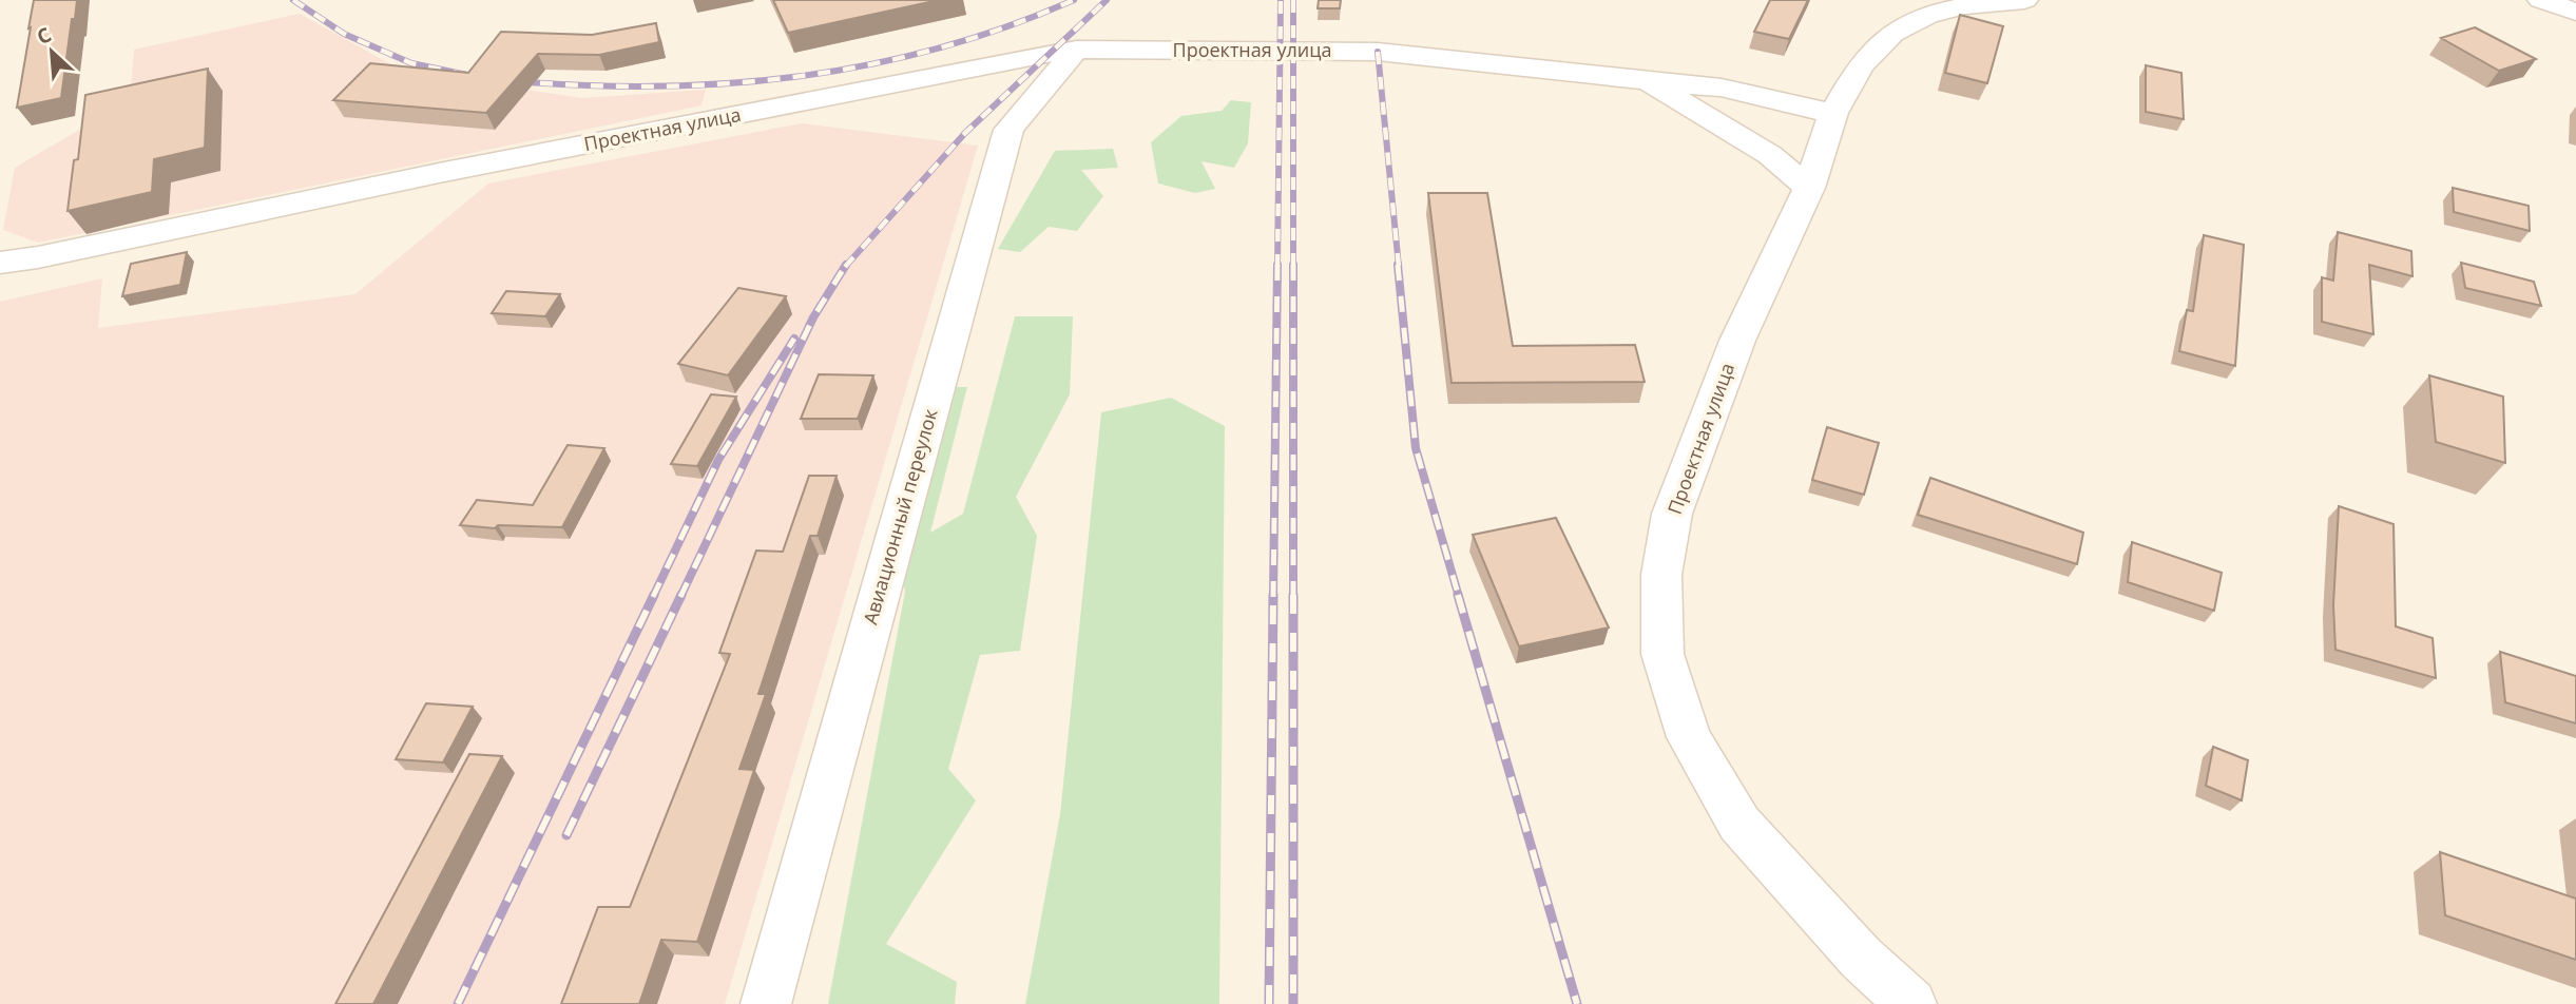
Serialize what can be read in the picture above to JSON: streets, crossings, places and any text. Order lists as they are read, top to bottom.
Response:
{
  "streets": {
    "street": ["Проектная улица", "Авиационный переулок"]
  },
  "crossings": [
    ["Проектная улица", "Авиационный переулок"]
  ],
  "north": "top left"
}
